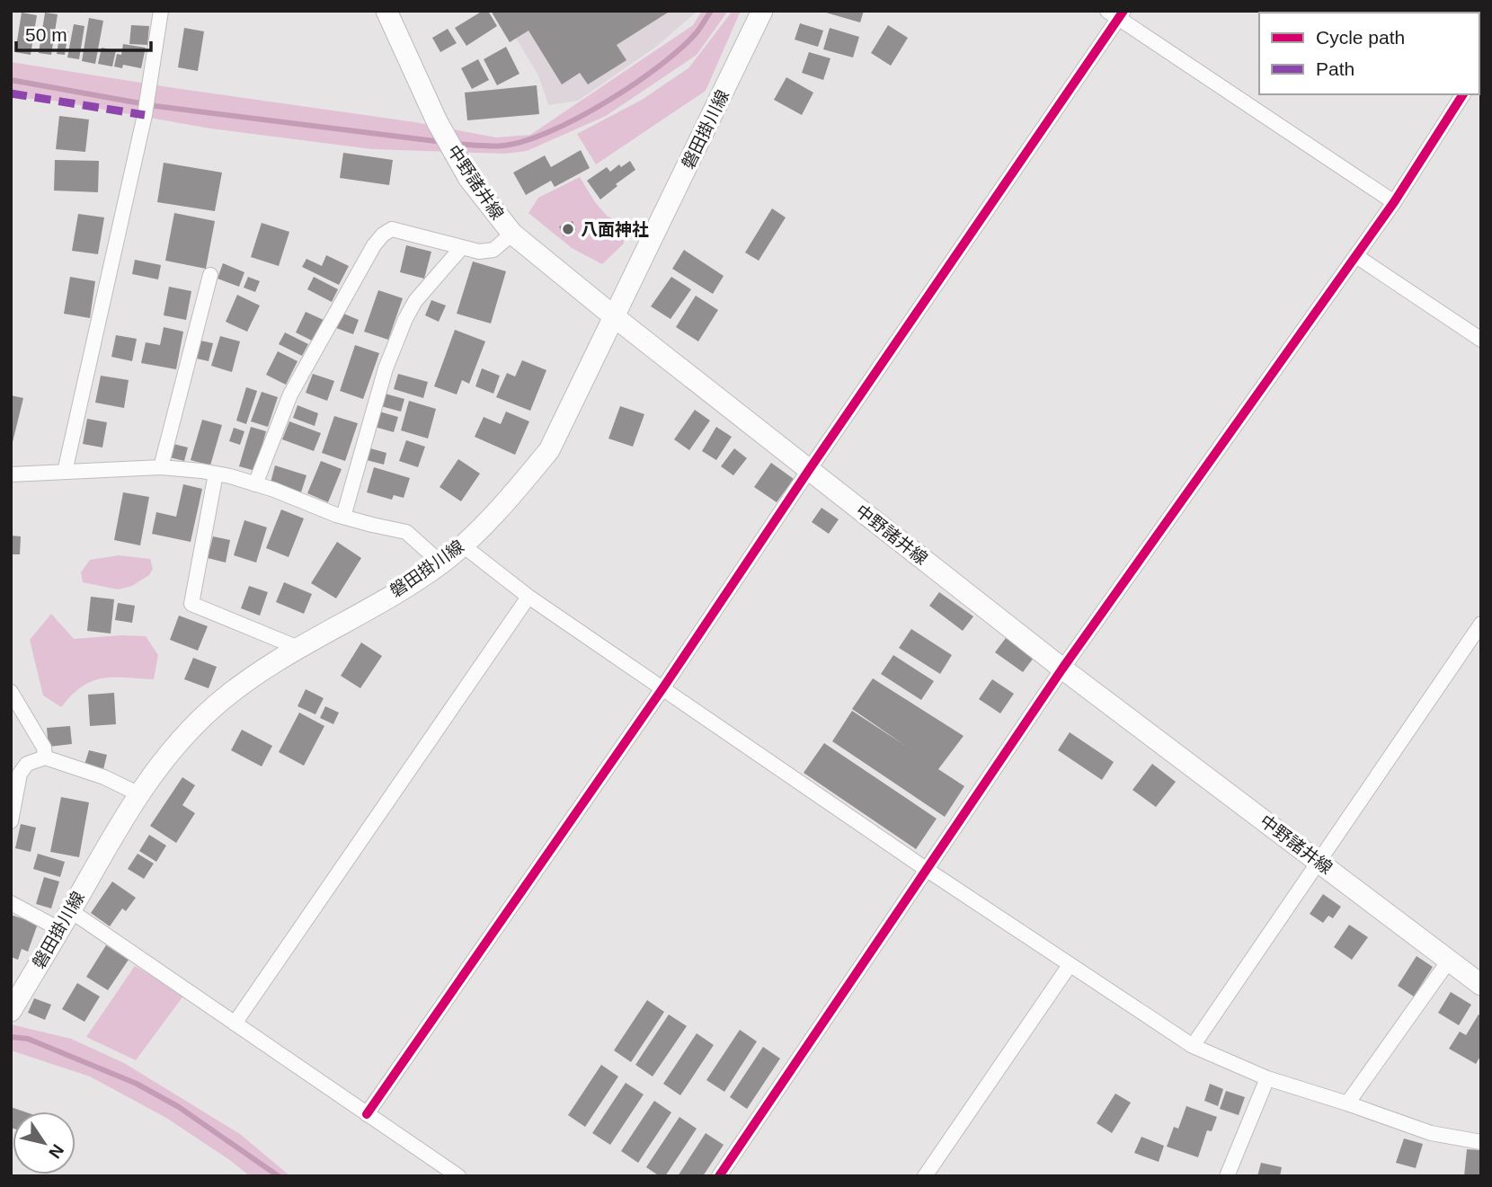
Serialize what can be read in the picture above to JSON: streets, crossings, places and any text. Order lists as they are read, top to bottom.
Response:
{
  "streets": {
    "main road": ["磐田掛川線", "中野諸井線"]
  },
  "crossings": [
    ["磐田掛川線", "中野諸井線"]
  ],
  "places": ["八面神社"],
  "legend": ["Cycle path", "Path"],
  "scale_bar": "50 m",
  "north": "bottom right"
}
